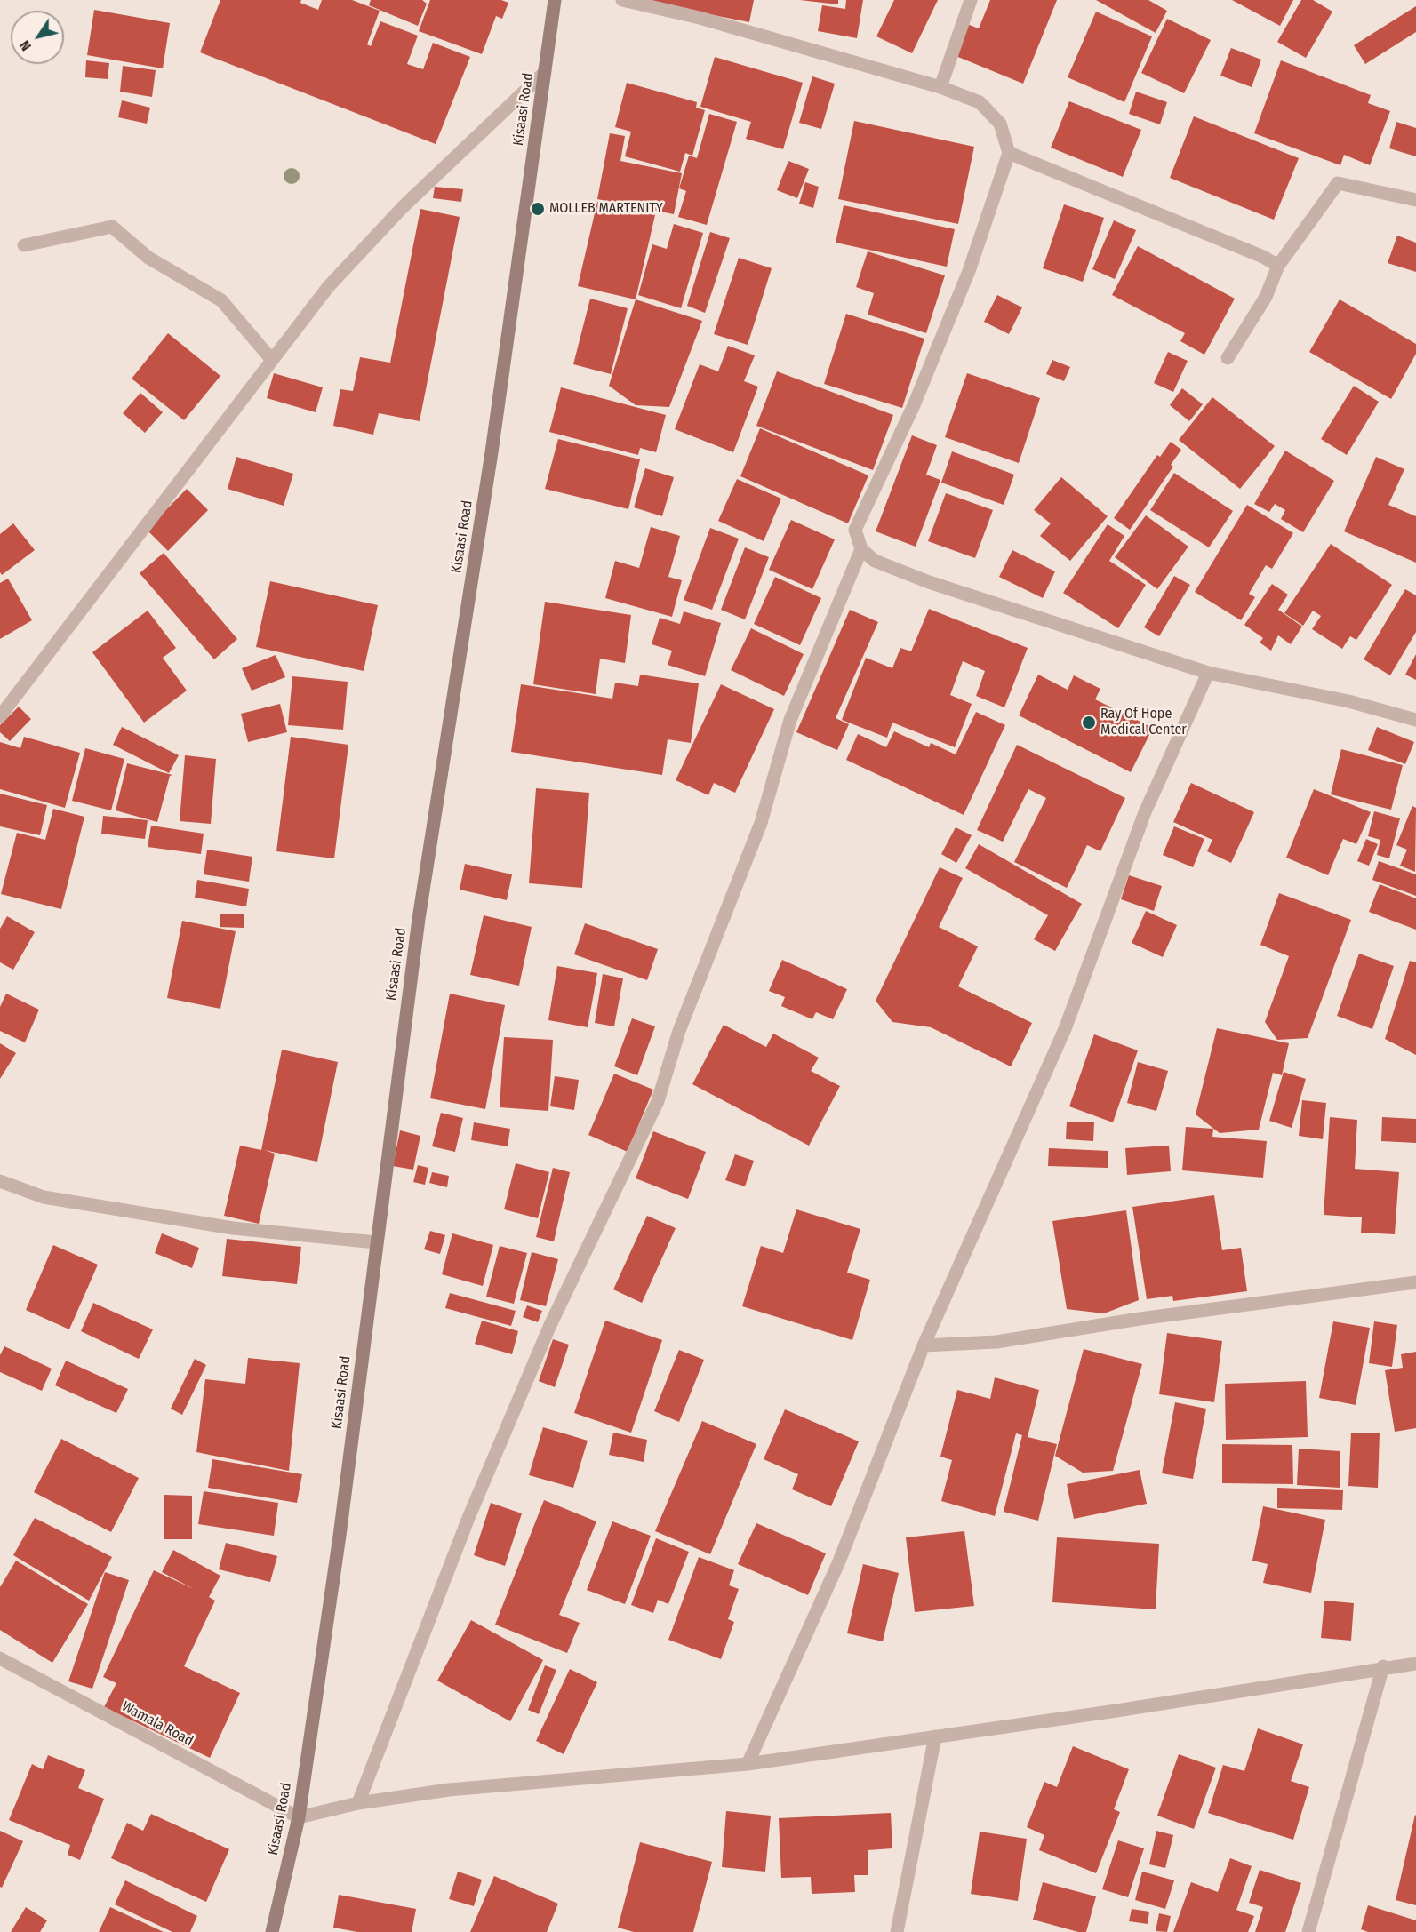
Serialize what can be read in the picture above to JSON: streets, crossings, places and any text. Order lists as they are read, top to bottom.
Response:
{
  "streets": {
    "main road": ["Kisaasi Road"],
    "street": ["Wamala Road"]
  },
  "crossings": [
    ["Kisaasi Road", "Wamala Road"]
  ],
  "places": ["MOLLEB MARTENITY", "Ray Of Hope Medical Center"],
  "north": "bottom left"
}
